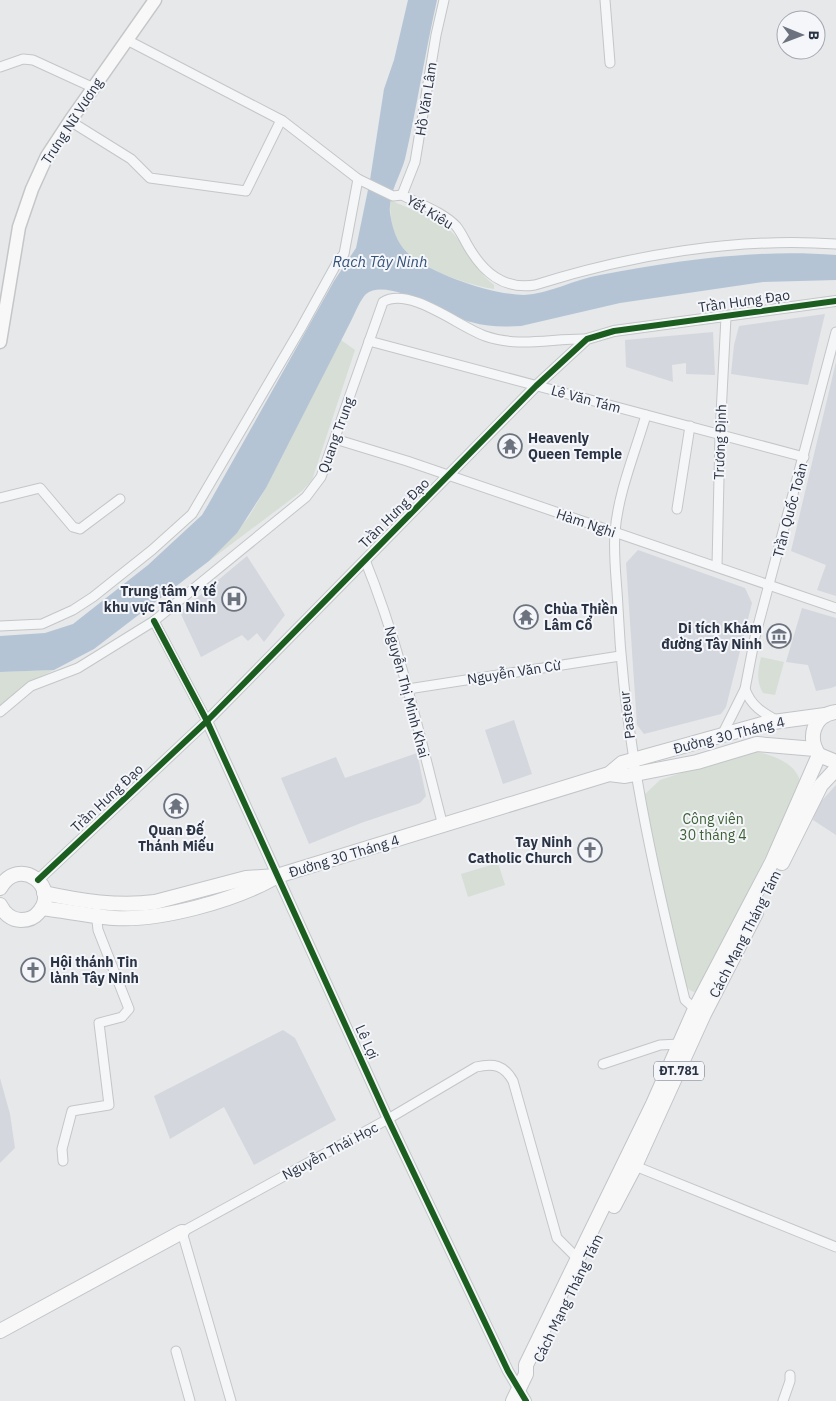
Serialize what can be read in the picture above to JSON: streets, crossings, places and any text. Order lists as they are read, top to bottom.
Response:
{
  "streets": {
    "main road": [
      "Trưng Nữ Vương",
      "Đường 30 Tháng 4",
      "Cách Mạng Tháng Tám",
      "ĐT.781",
      "Nguyễn Thái Học"
    ],
    "street": [
      "Hồ Văn Lâm",
      "Yết Kiêu",
      "Trần Hưng Đạo",
      "Lê Văn Tám",
      "Quang Trung",
      "Trương Định",
      "Trần Quốc Toản",
      "Hàm Nghi",
      "Nguyễn Văn Cừ",
      "Nguyễn Thị Minh Khai",
      "Pasteur",
      "Lê Lợi"
    ]
  },
  "crossings": [
    ["Hồ Văn Lâm", "Yết Kiêu"],
    ["Trưng Nữ Vương", "Yết Kiêu"],
    ["Trần Hưng Đạo", "Lê Văn Tám"],
    ["Trần Hưng Đạo", "Quang Trung"],
    ["Trần Hưng Đạo", "Trương Định"],
    ["Trần Hưng Đạo", "Hàm Nghi"],
    ["Trần Hưng Đạo", "Nguyễn Thị Minh Khai"],
    ["Trần Hưng Đạo", "Lê Lợi"],
    ["Lê Văn Tám", "Quang Trung"],
    ["Lê Văn Tám", "Trương Định"],
    ["Lê Văn Tám", "Trần Quốc Toản"],
    ["Lê Văn Tám", "Pasteur"],
    ["Quang Trung", "Hàm Nghi"],
    ["Trương Định", "Hàm Nghi"],
    ["Trần Quốc Toản", "Hàm Nghi"],
    ["Trần Quốc Toản", "Đường 30 Tháng 4"],
    ["Hàm Nghi", "Pasteur"],
    ["Nguyễn Văn Cừ", "Nguyễn Thị Minh Khai"],
    ["Nguyễn Văn Cừ", "Pasteur"],
    ["Nguyễn Thị Minh Khai", "Đường 30 Tháng 4"],
    ["Pasteur", "Đường 30 Tháng 4"],
    ["Pasteur", "Cách Mạng Tháng Tám"],
    ["Đường 30 Tháng 4", "Cách Mạng Tháng Tám"],
    ["Đường 30 Tháng 4", "Lê Lợi"],
    ["Cách Mạng Tháng Tám", "Lê Lợi"],
    ["Cách Mạng Tháng Tám", "Nguyễn Thái Học"],
    ["Lê Lợi", "Nguyễn Thái Học"]
  ],
  "water": ["Rạch Tây Ninh"],
  "parks": ["Công viên 30 tháng 4"],
  "places": {
    "temple": ["Heavenly Queen Temple", "Chùa Thiền Lâm Cổ", "Quan Đế Thánh Miếu"],
    "hospital": ["Trung tâm Y tế khu vực Tân Ninh"],
    "museum": ["Di tích Khám đường Tây Ninh"],
    "church": ["Tay Ninh Catholic Church", "Hội thánh Tin lành Tây Ninh"]
  },
  "north": "right"
}
